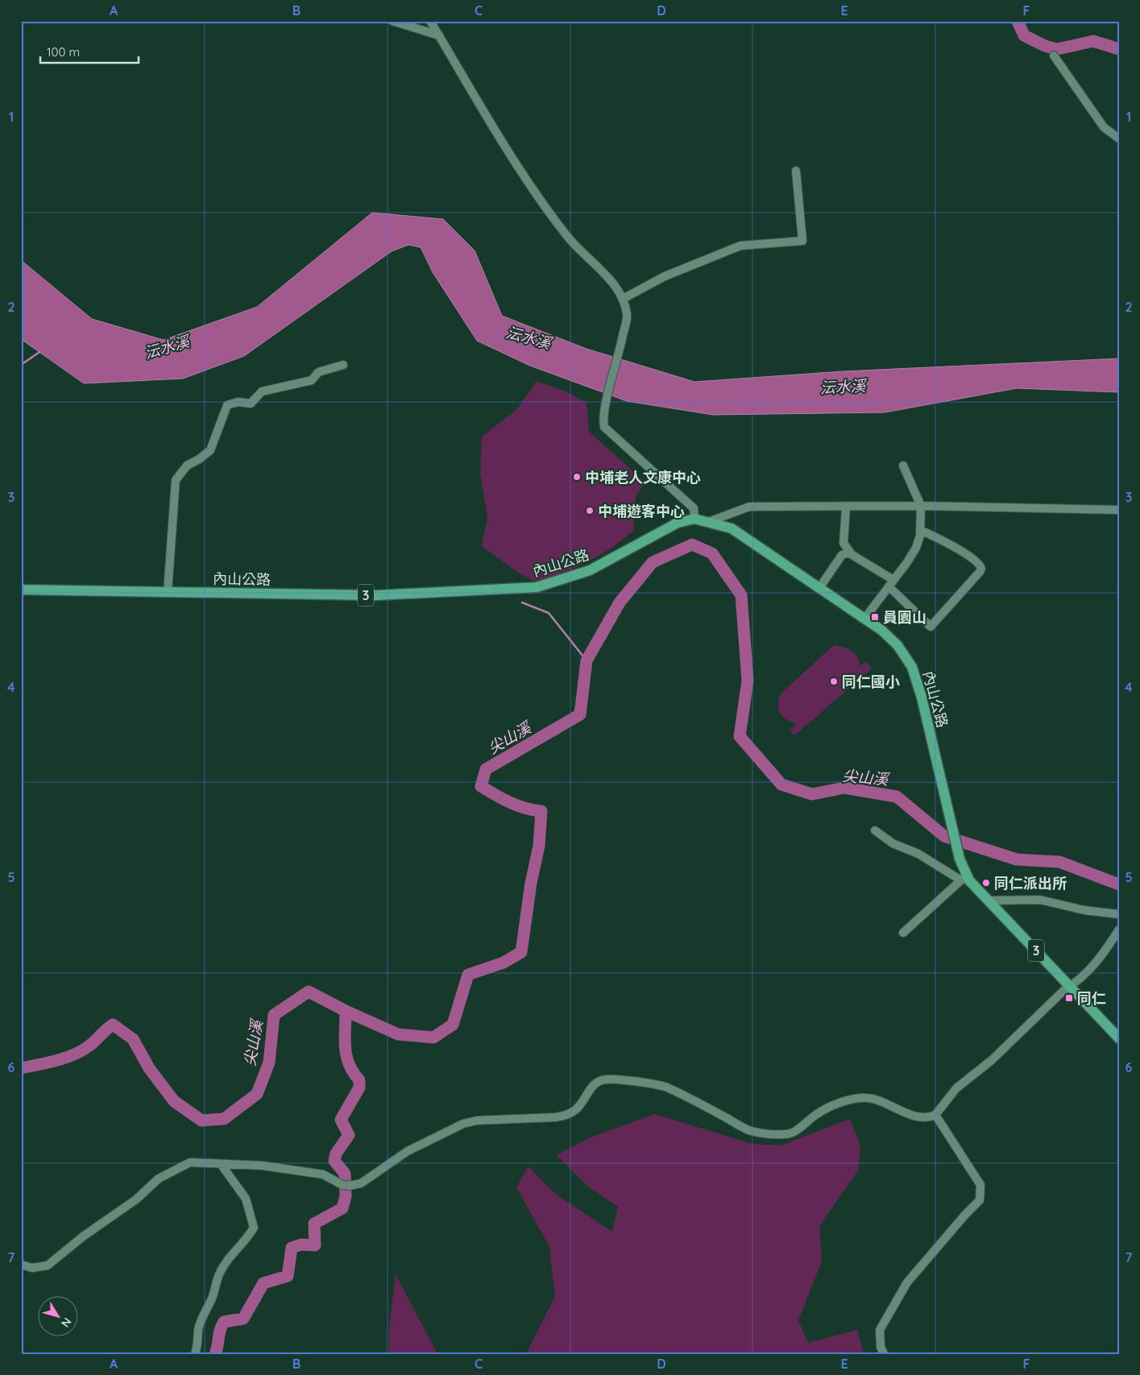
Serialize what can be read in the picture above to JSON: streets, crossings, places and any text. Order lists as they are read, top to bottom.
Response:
{
  "streets": {
    "main road": ["內山公路", "3"]
  },
  "crossings": [
    ["內山公路", "3"]
  ],
  "water": ["沄水溪", "尖山溪"],
  "places": {
    "other": [
      "中埔老人文康中心",
      "中埔遊客中心",
      "同仁國小",
      "同仁派出所"
    ],
    "transit": ["員園山", "同仁"]
  },
  "scale_bar": "100 m",
  "north": "bottom right",
  "grid": {
    "columns": [
      "A",
      "B",
      "C",
      "D",
      "E",
      "F"
    ],
    "rows": [
      "1",
      "2",
      "3",
      "4",
      "5",
      "6",
      "7"
    ]
  }
}
